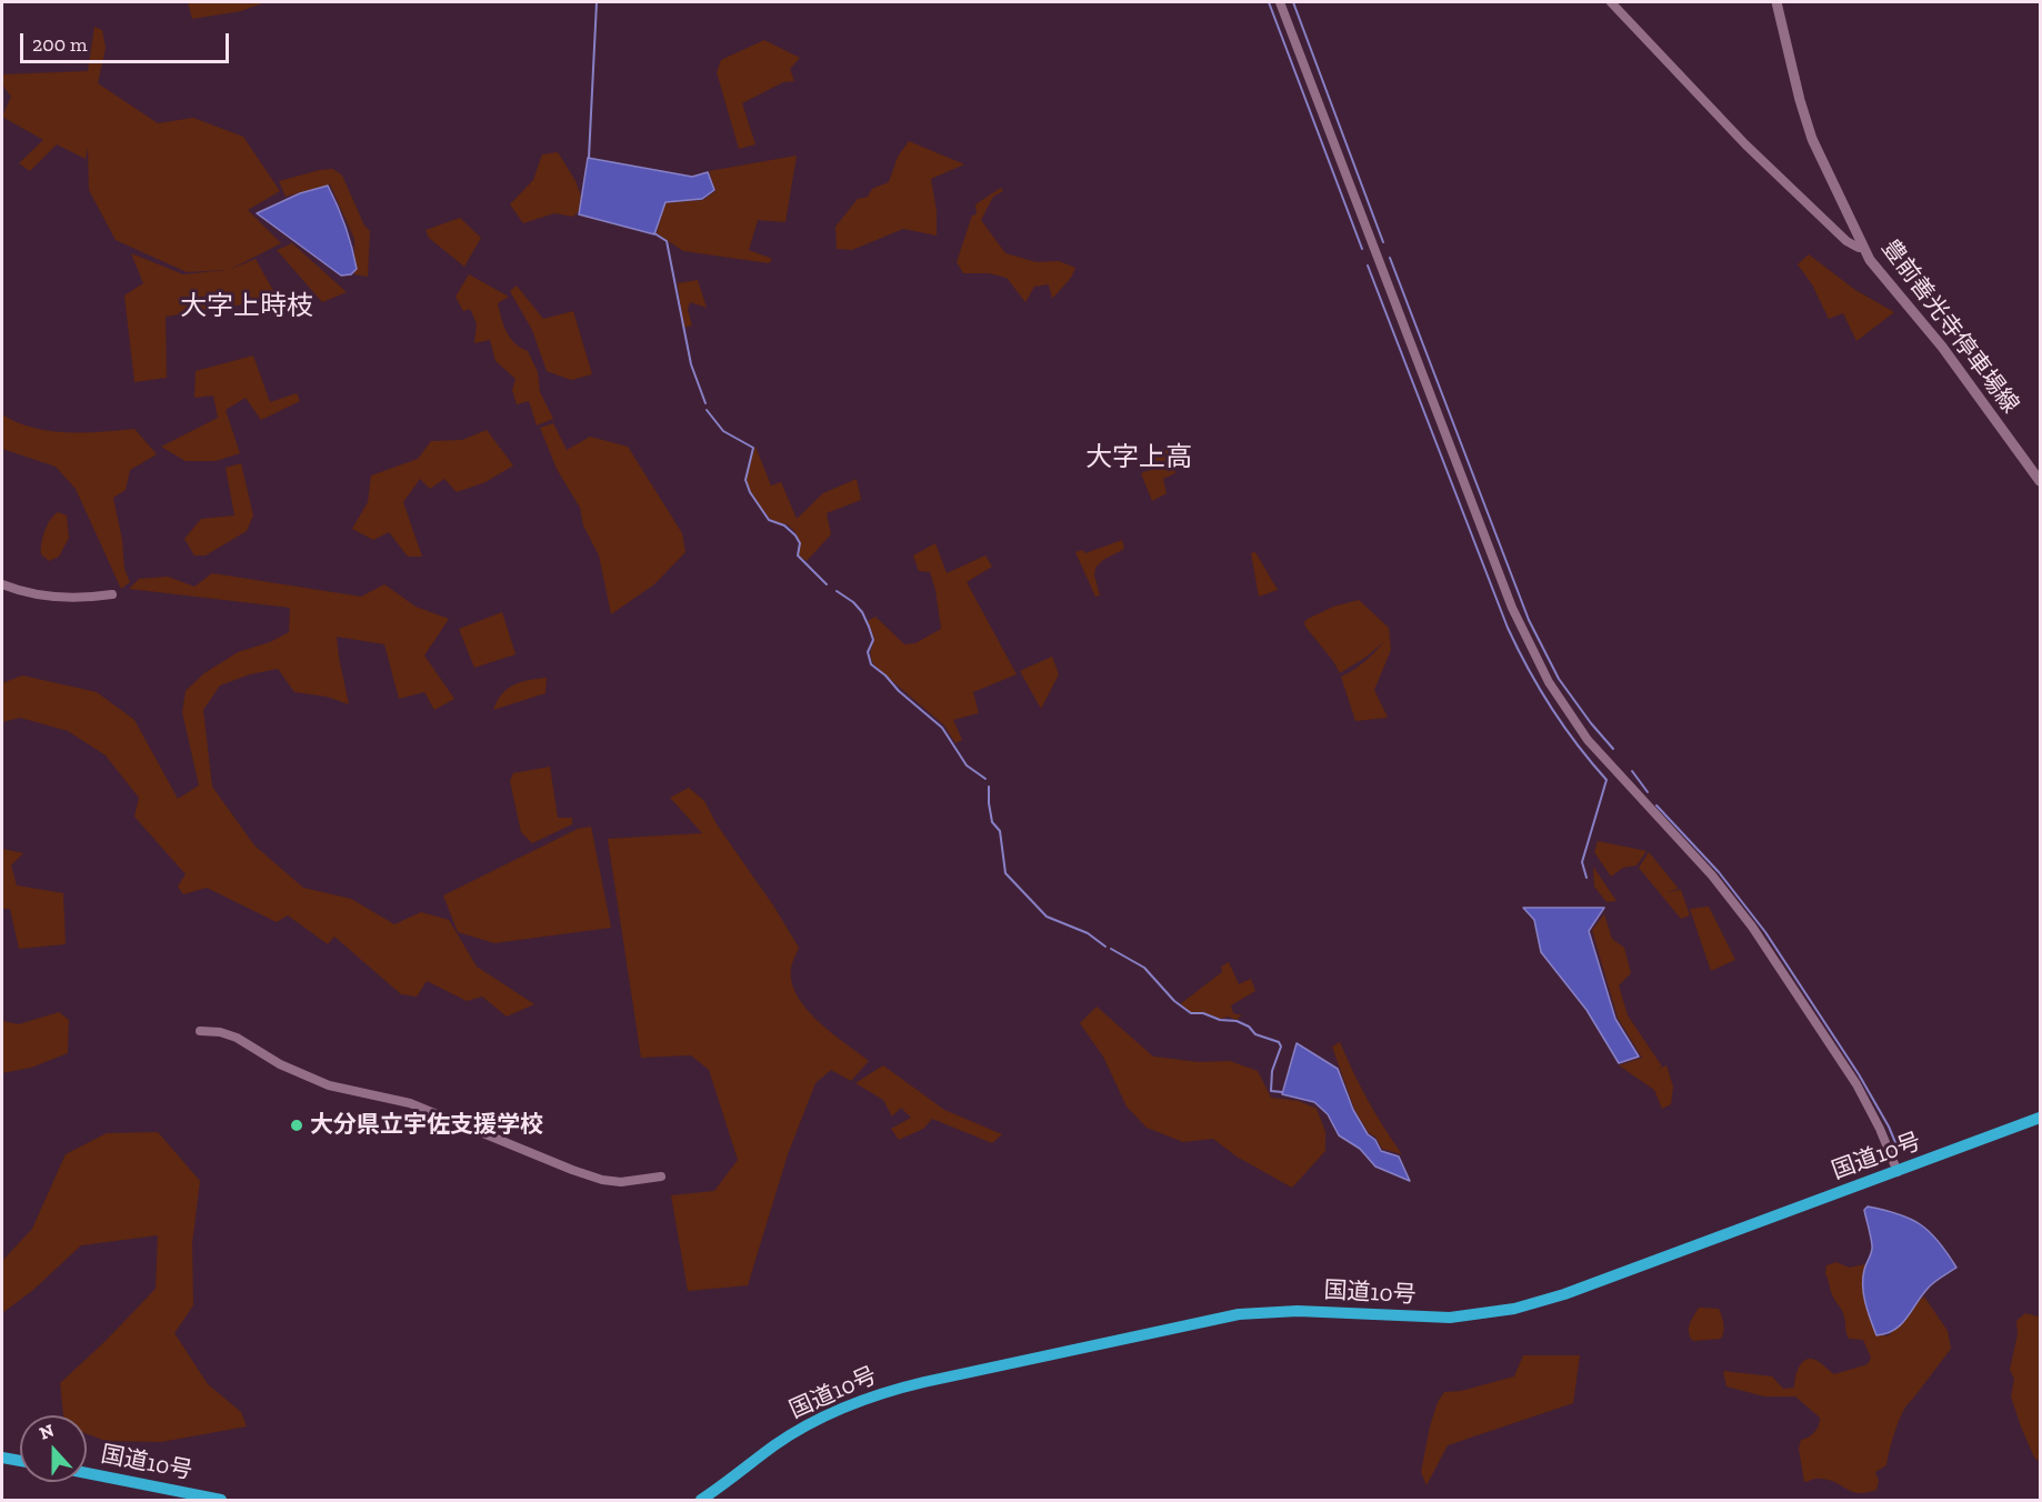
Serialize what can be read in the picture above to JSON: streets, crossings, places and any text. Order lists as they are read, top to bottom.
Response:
{
  "streets": {
    "highway": ["国道10号"],
    "main road": ["豊前善光寺停車場線"]
  },
  "districts": ["大字上時枝", "大字上高"],
  "places": ["大分県立宇佐支援学校"],
  "scale_bar": "200 m",
  "north": "top"
}
